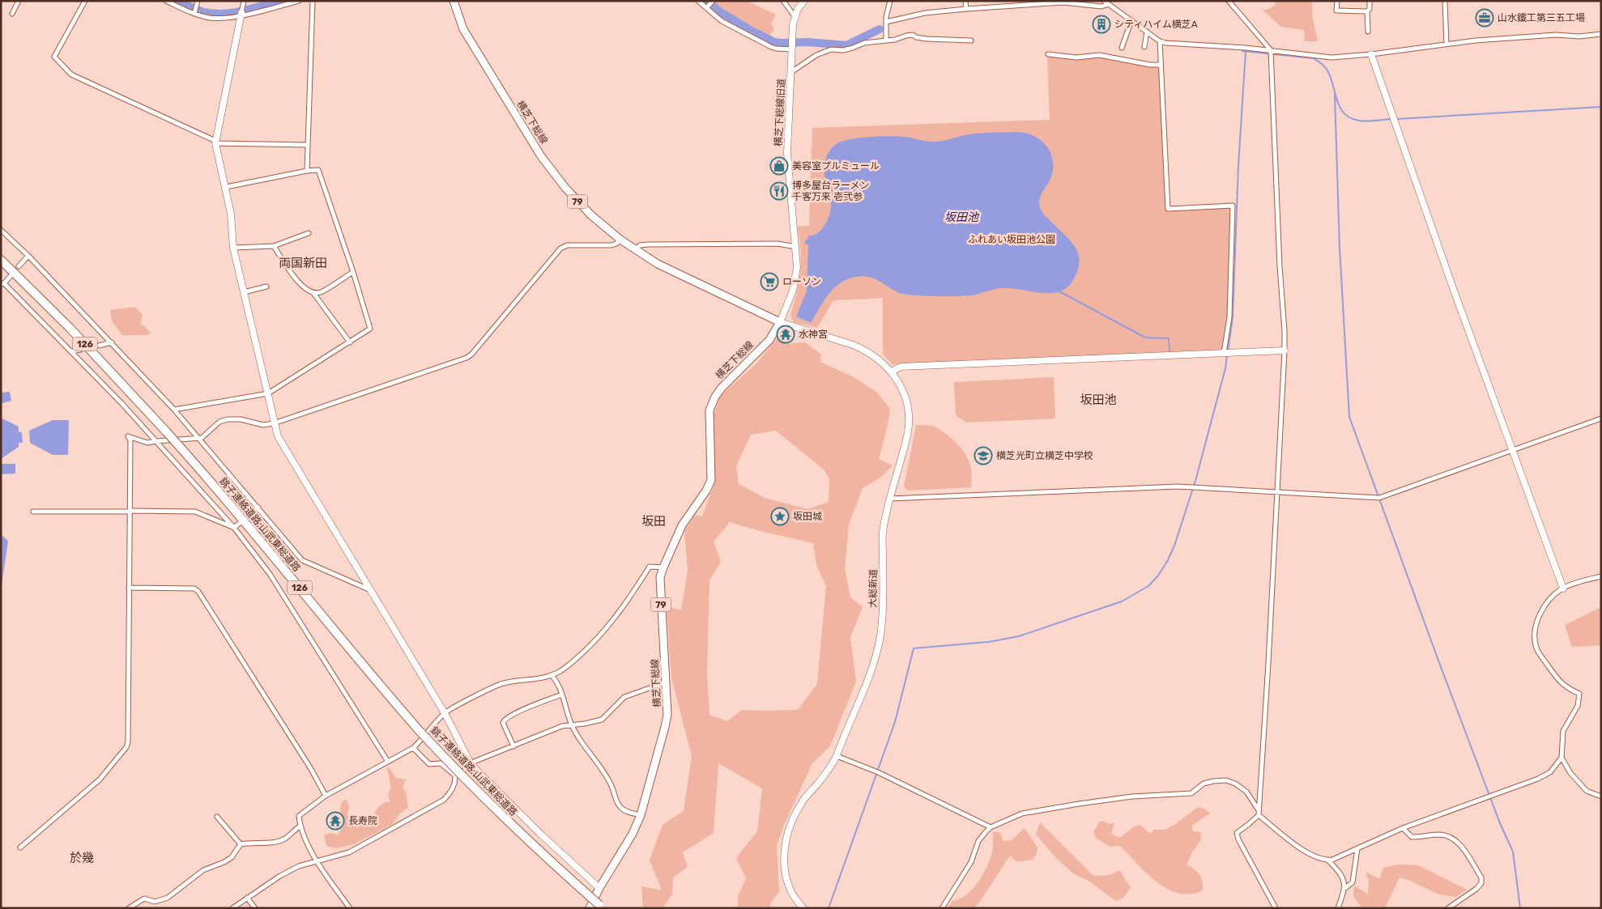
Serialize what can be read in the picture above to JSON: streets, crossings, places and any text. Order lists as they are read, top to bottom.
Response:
{
  "streets": {
    "highway": ["126", "銚子連絡道路;山武東総道路"],
    "main road": ["横芝下総線", "79"],
    "street": ["横芝下総線旧道", "大総新道"]
  },
  "crossings": [
    ["横芝下総線旧道", "横芝下総線"],
    ["横芝下総線旧道", "大総新道"],
    ["横芝下総線", "大総新道"]
  ],
  "districts": [
    "両国新田",
    "坂田池",
    "坂田",
    "於幾"
  ],
  "water": ["坂田池"],
  "parks": ["ふれあい坂田池公園"],
  "places": {
    "office": ["山水鐵工第三五工場"],
    "building": ["シティハイム横芝A"],
    "shop": ["美容室プルミュール"],
    "restaurant": ["博多屋台ラーメン 千客万来 壱弐参"],
    "supermarket": ["ローソン"],
    "temple": ["水神宮", "長寿院"],
    "school or university": ["横芝光町立横芝中学校"],
    "place": ["坂田城"]
  }
}
